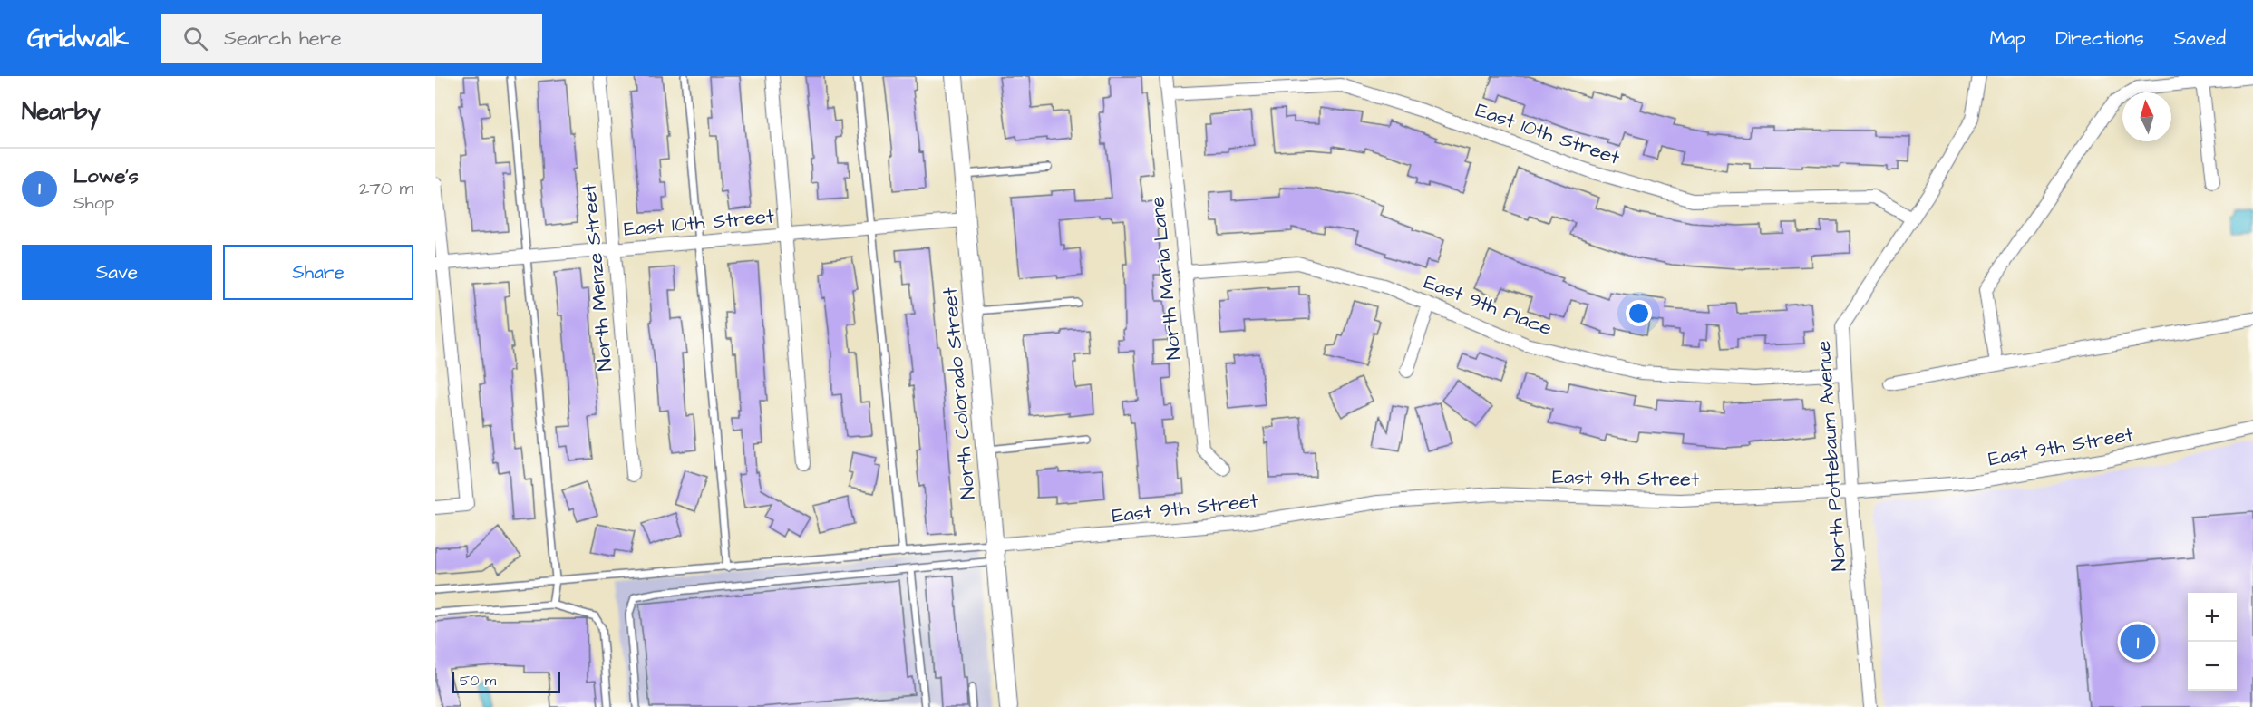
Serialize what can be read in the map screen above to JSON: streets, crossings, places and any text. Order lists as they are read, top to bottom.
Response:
{
  "streets": {
    "street": [
      "East 10th Street",
      "North Menze Street",
      "North Maria Lane",
      "East 9th Place",
      "North Colorado Street",
      "East 9th Street",
      "North Pottebaum Avenue"
    ]
  },
  "crossings": [
    ["East 10th Street", "North Menze Street"],
    ["East 10th Street", "North Maria Lane"],
    ["East 10th Street", "North Colorado Street"],
    ["East 10th Street", "North Pottebaum Avenue"],
    ["North Maria Lane", "East 9th Place"],
    ["East 9th Place", "North Pottebaum Avenue"],
    ["North Colorado Street", "East 9th Street"],
    ["East 9th Street", "North Pottebaum Avenue"]
  ],
  "scale_bar": "50 m",
  "north": "top",
  "page": {
    "header": "Gridwalk",
    "search": "Search here",
    "nav": ["Map", "Directions", "Saved"],
    "heading": "Nearby",
    "list": [
      {
        "mark": "1",
        "name": "Lowe's",
        "note": "Shop",
        "value": "270 m"
      }
    ],
    "buttons": ["Save", "Share"],
    "map_buttons": ["+", "−"],
    "pins": "1",
    "scale": "50 m"
  }
}
